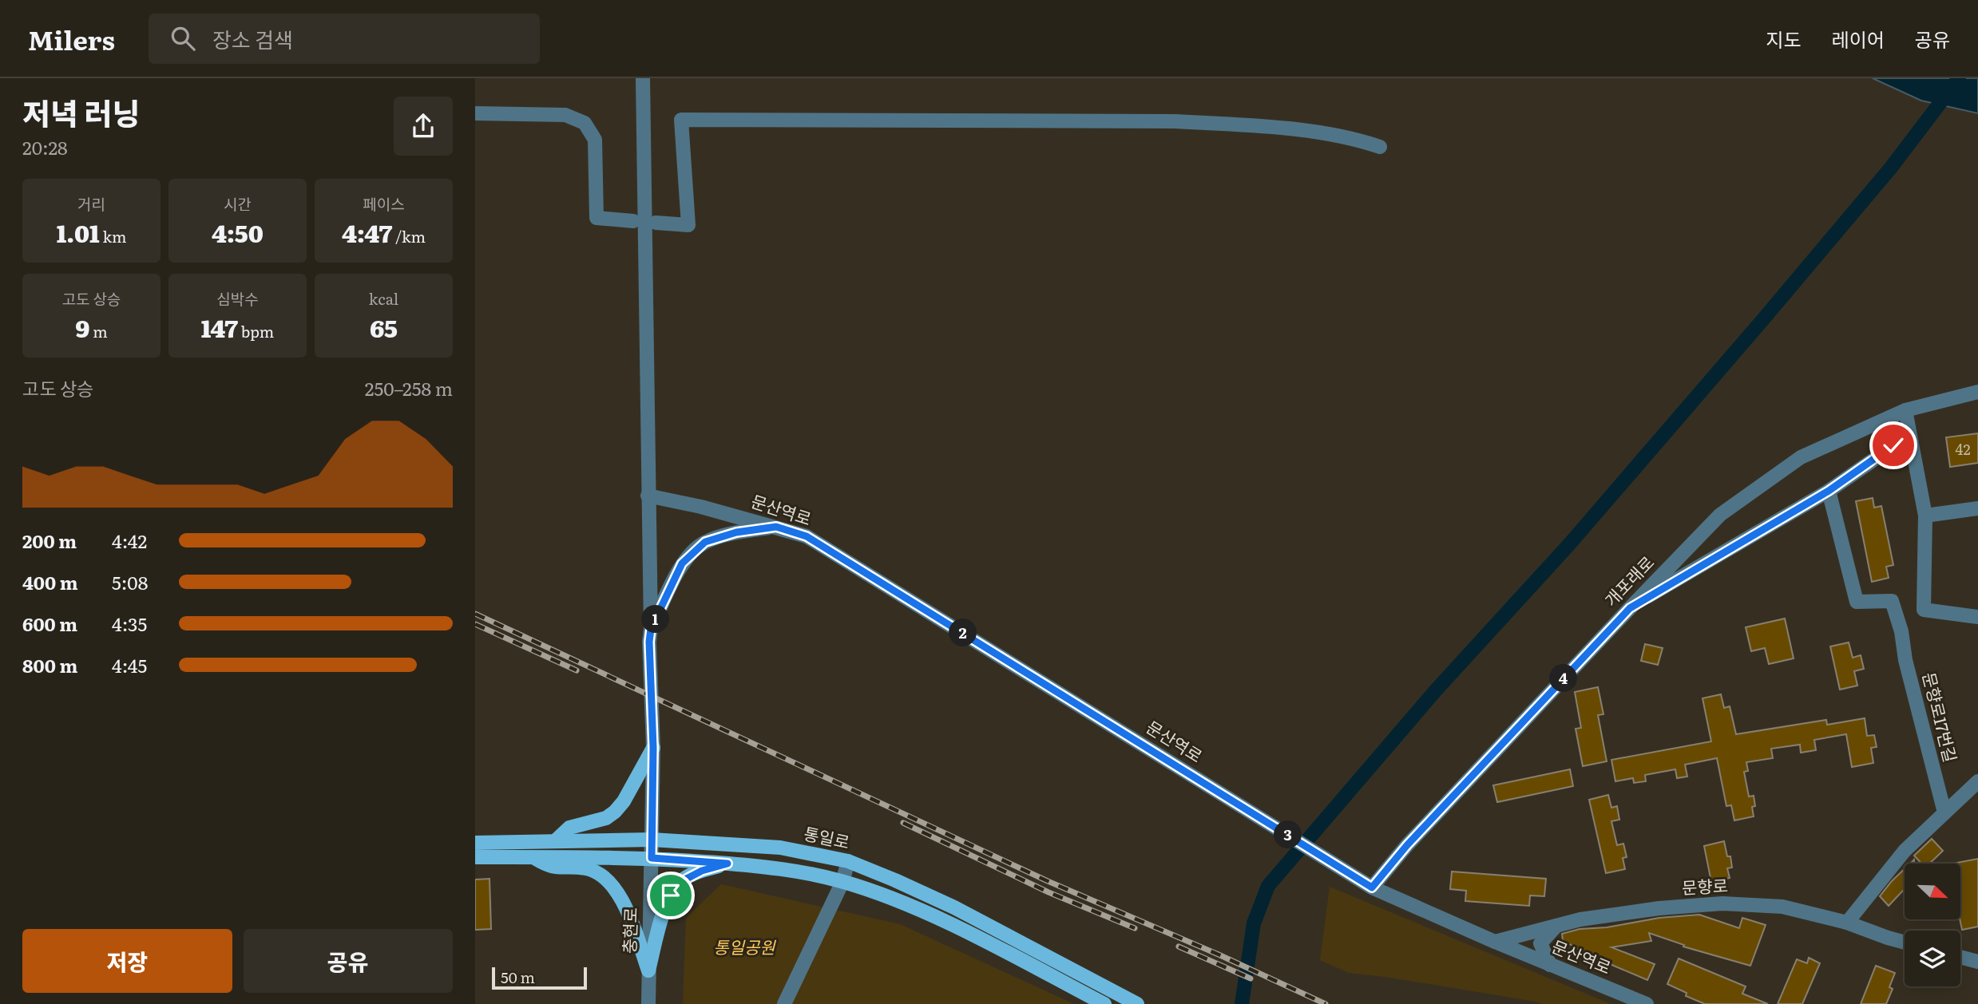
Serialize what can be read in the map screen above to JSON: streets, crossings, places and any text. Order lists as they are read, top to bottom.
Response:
{
  "streets": {
    "main road": ["통일로"],
    "street": [
      "문산역로",
      "개포래로",
      "문향로17번길",
      "문향로",
      "충현로"
    ]
  },
  "crossings": [
    ["문산역로", "개포래로"],
    ["문산역로", "문향로"]
  ],
  "parks": ["통일공원"],
  "house_numbers": ["42"],
  "scale_bar": "50 m",
  "north": "bottom right",
  "page": {
    "header": "Milers",
    "search": "장소 검색",
    "nav": ["지도", "레이어", "공유"],
    "heading": ["저녁 러닝", "20:28"],
    "stats": [
      ["거리", "1.01 km"],
      ["시간", "4:50"],
      ["페이스", "4:47 /km"],
      ["고도 상승", "9 m"],
      ["심박수", "147 bpm"],
      ["kcal", "65"]
    ],
    "chart": ["고도 상승", "250–258 m"],
    "list": [
      {
        "name": "200 m",
        "note": "4:42"
      },
      {
        "name": "400 m",
        "note": "5:08"
      },
      {
        "name": "600 m",
        "note": "4:35"
      },
      {
        "name": "800 m",
        "note": "4:45"
      }
    ],
    "pins": [
      "1",
      "2",
      "4",
      "3"
    ],
    "buttons": ["저장", "공유"],
    "scale": "50 m"
  }
}
